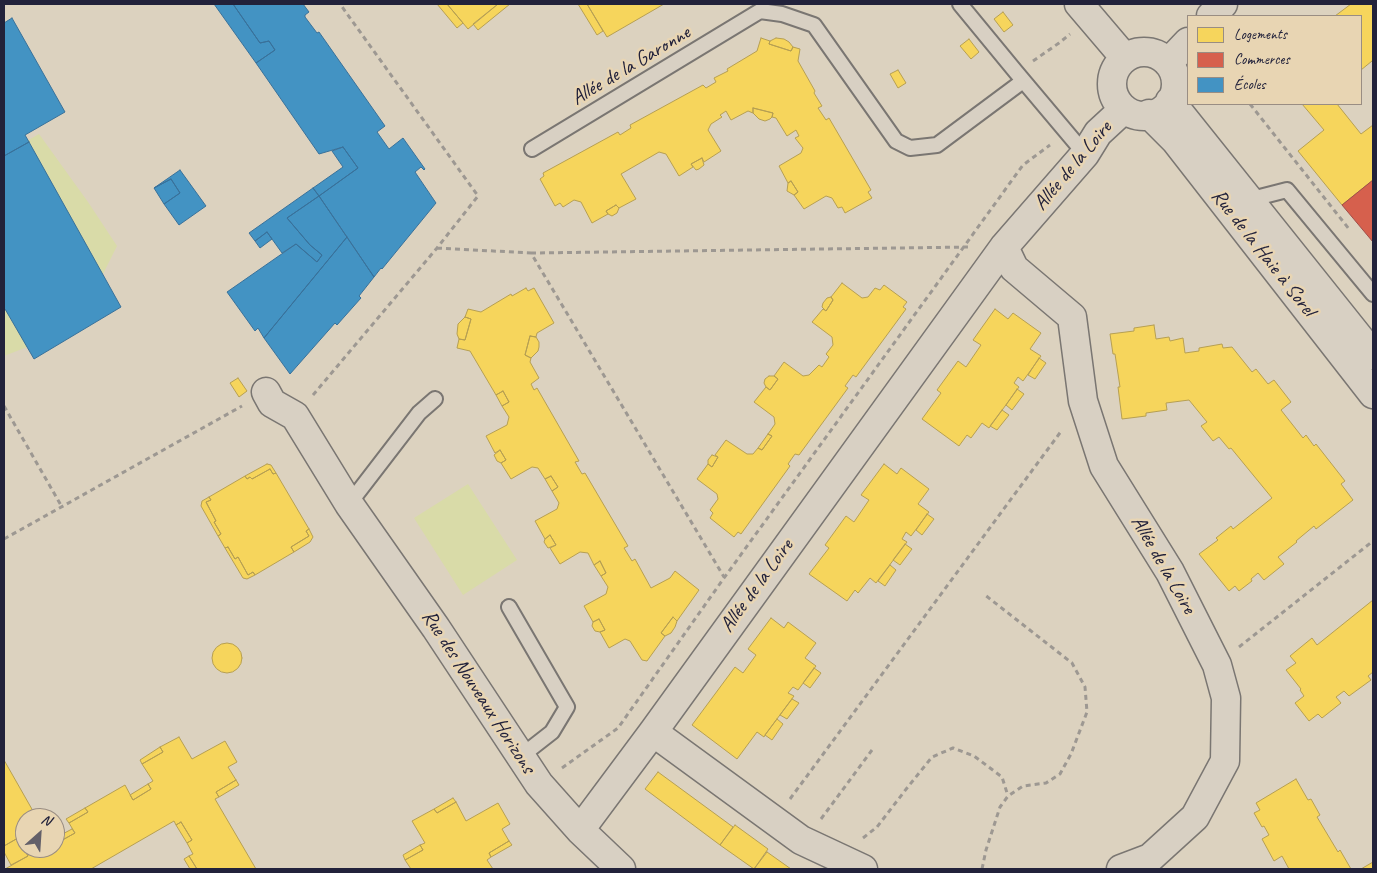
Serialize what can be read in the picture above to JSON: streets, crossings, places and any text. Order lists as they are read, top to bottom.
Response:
{
  "streets": {
    "street": ["Allée de la Loire", "Rue de la Haie à Sorel", "Rue des Nouveaux Horizons"],
    "lane": ["Allée de la Garonne"]
  },
  "crossings": [
    ["Allée de la Loire", "Rue de la Haie à Sorel"],
    ["Allée de la Loire", "Rue des Nouveaux Horizons"]
  ],
  "legend": ["Logements", "Commerces", "Écoles"],
  "north": "top right"
}
